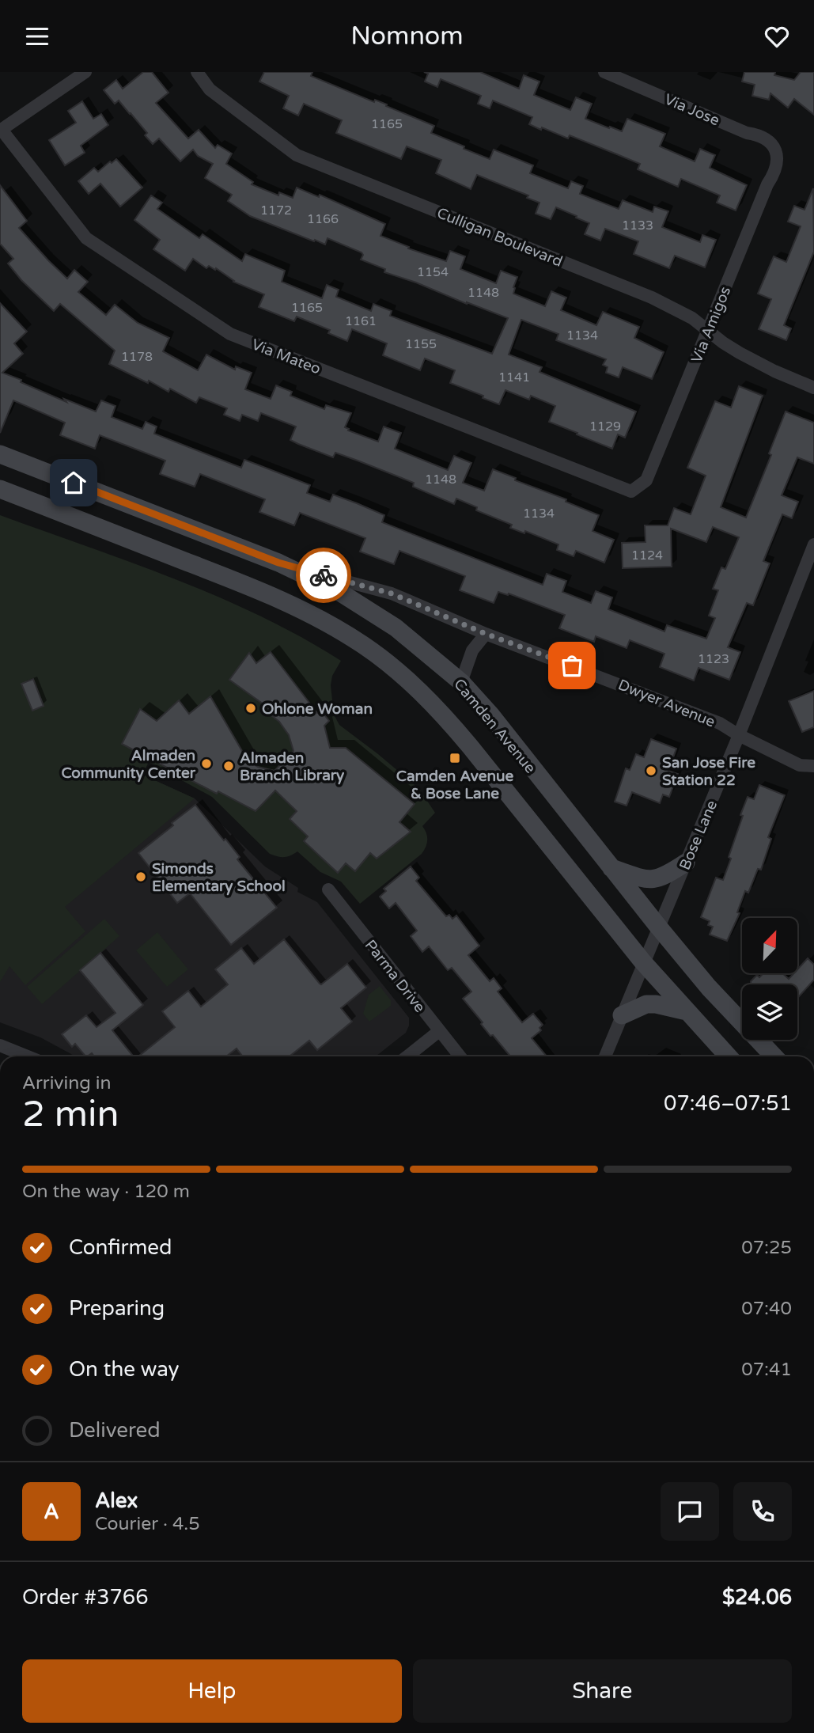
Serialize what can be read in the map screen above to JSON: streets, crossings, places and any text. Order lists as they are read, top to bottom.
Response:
{
  "streets": {
    "main road": ["Camden Avenue"],
    "street": [
      "Via Jose",
      "Culligan Boulevard",
      "Via Amigos",
      "Via Mateo",
      "Dwyer Avenue",
      "Bose Lane",
      "Parma Drive"
    ]
  },
  "crossings": [
    ["Via Jose", "Via Amigos"],
    ["Culligan Boulevard", "Via Amigos"],
    ["Via Amigos", "Via Mateo"],
    ["Dwyer Avenue", "Camden Avenue"],
    ["Dwyer Avenue", "Bose Lane"],
    ["Camden Avenue", "Bose Lane"]
  ],
  "places": {
    "other": [
      "Ohlone Woman",
      "Almaden Community Center",
      "Almaden Branch Library",
      "San Jose Fire Station 22",
      "Simonds Elementary School"
    ],
    "transit": ["Camden Avenue & Bose Lane"]
  },
  "house_numbers": [
    "1165",
    "1172",
    "1166",
    "1133",
    "1154",
    "1148",
    "1165",
    "1161",
    "1134",
    "1155",
    "1178",
    "1141",
    "1129",
    "1148",
    "1134",
    "1124",
    "1123"
  ],
  "north": "top right",
  "page": {
    "header": "Nomnom",
    "heading": ["2 min", "Arriving in", "07:46–07:51"],
    "panel": [
      "Alex",
      "Courier · 4.5",
      "Order #3766",
      "$24.06"
    ],
    "bar": "On the way · 120 m",
    "list": [
      ["Confirmed", "07:25"],
      ["Preparing", "07:40"],
      ["On the way", "07:41"],
      "Delivered"
    ],
    "round": "A",
    "buttons": ["Help", "Share"]
  }
}
